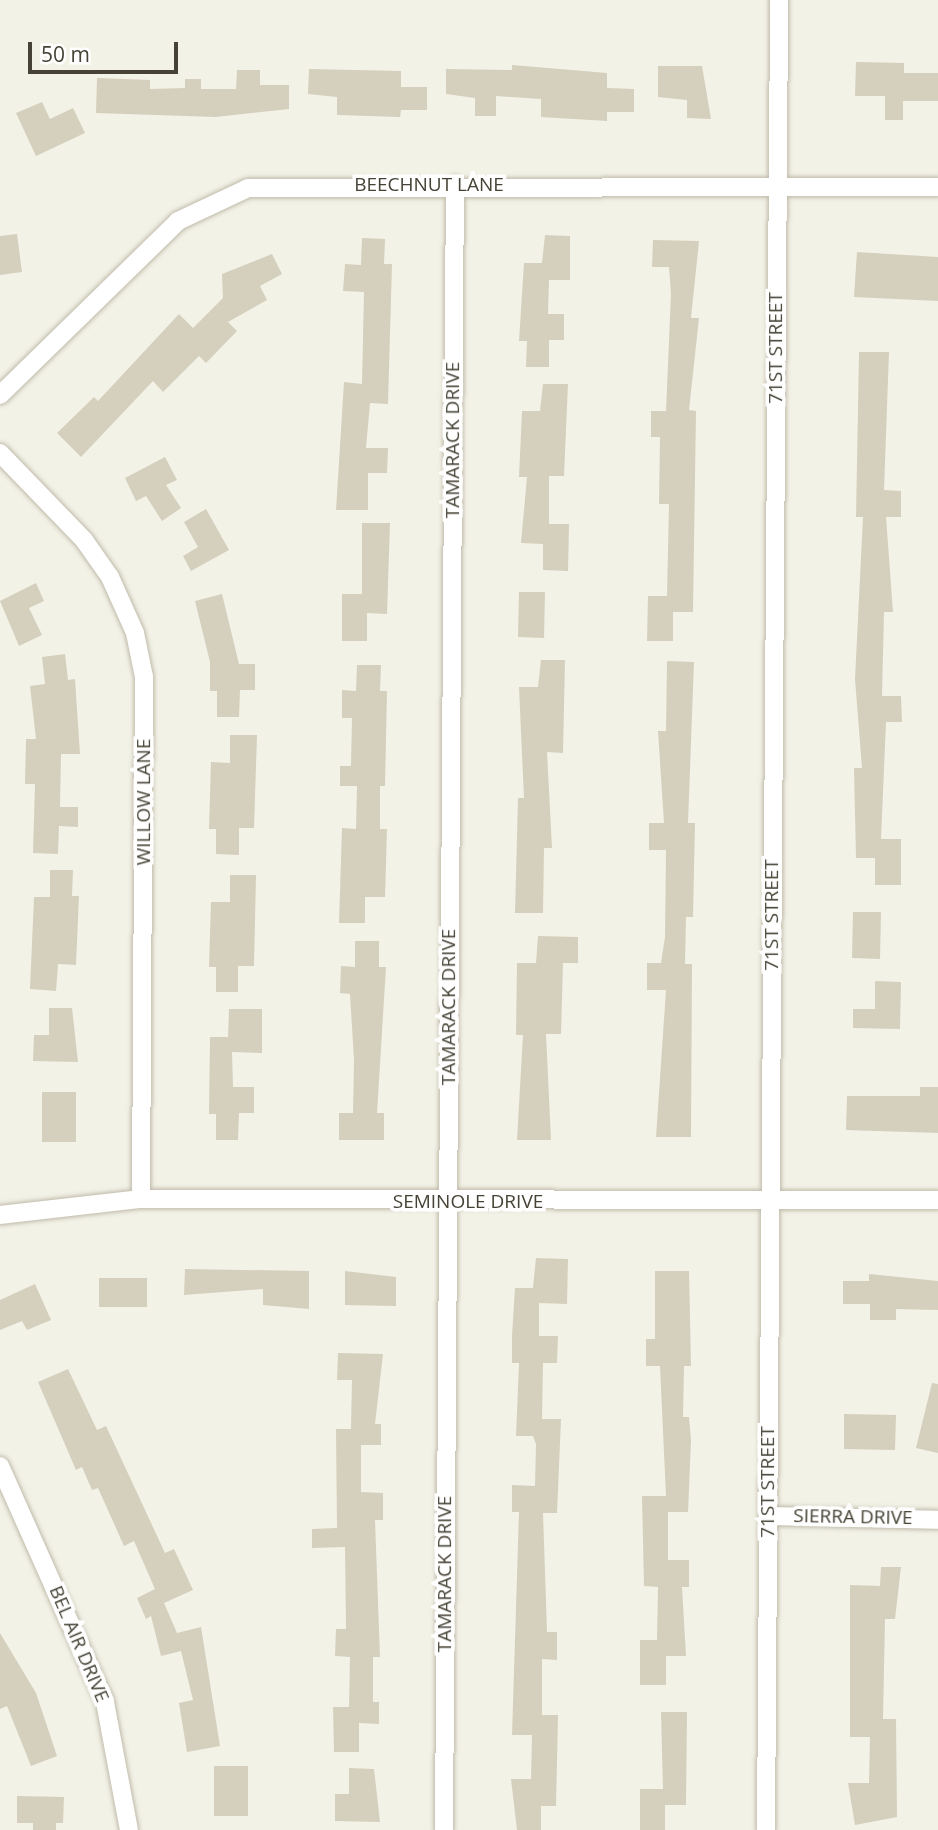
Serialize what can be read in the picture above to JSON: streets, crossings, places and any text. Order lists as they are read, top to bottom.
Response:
{
  "streets": {
    "street": [
      "BEECHNUT LANE",
      "71ST STREET",
      "TAMARACK DRIVE",
      "WILLOW LANE",
      "SEMINOLE DRIVE",
      "SIERRA DRIVE",
      "BEL AIR DRIVE"
    ]
  },
  "crossings": [
    ["BEECHNUT LANE", "71ST STREET"],
    ["BEECHNUT LANE", "TAMARACK DRIVE"],
    ["71ST STREET", "SEMINOLE DRIVE"],
    ["71ST STREET", "SIERRA DRIVE"],
    ["TAMARACK DRIVE", "SEMINOLE DRIVE"],
    ["WILLOW LANE", "SEMINOLE DRIVE"]
  ],
  "scale_bar": "50 m"
}
